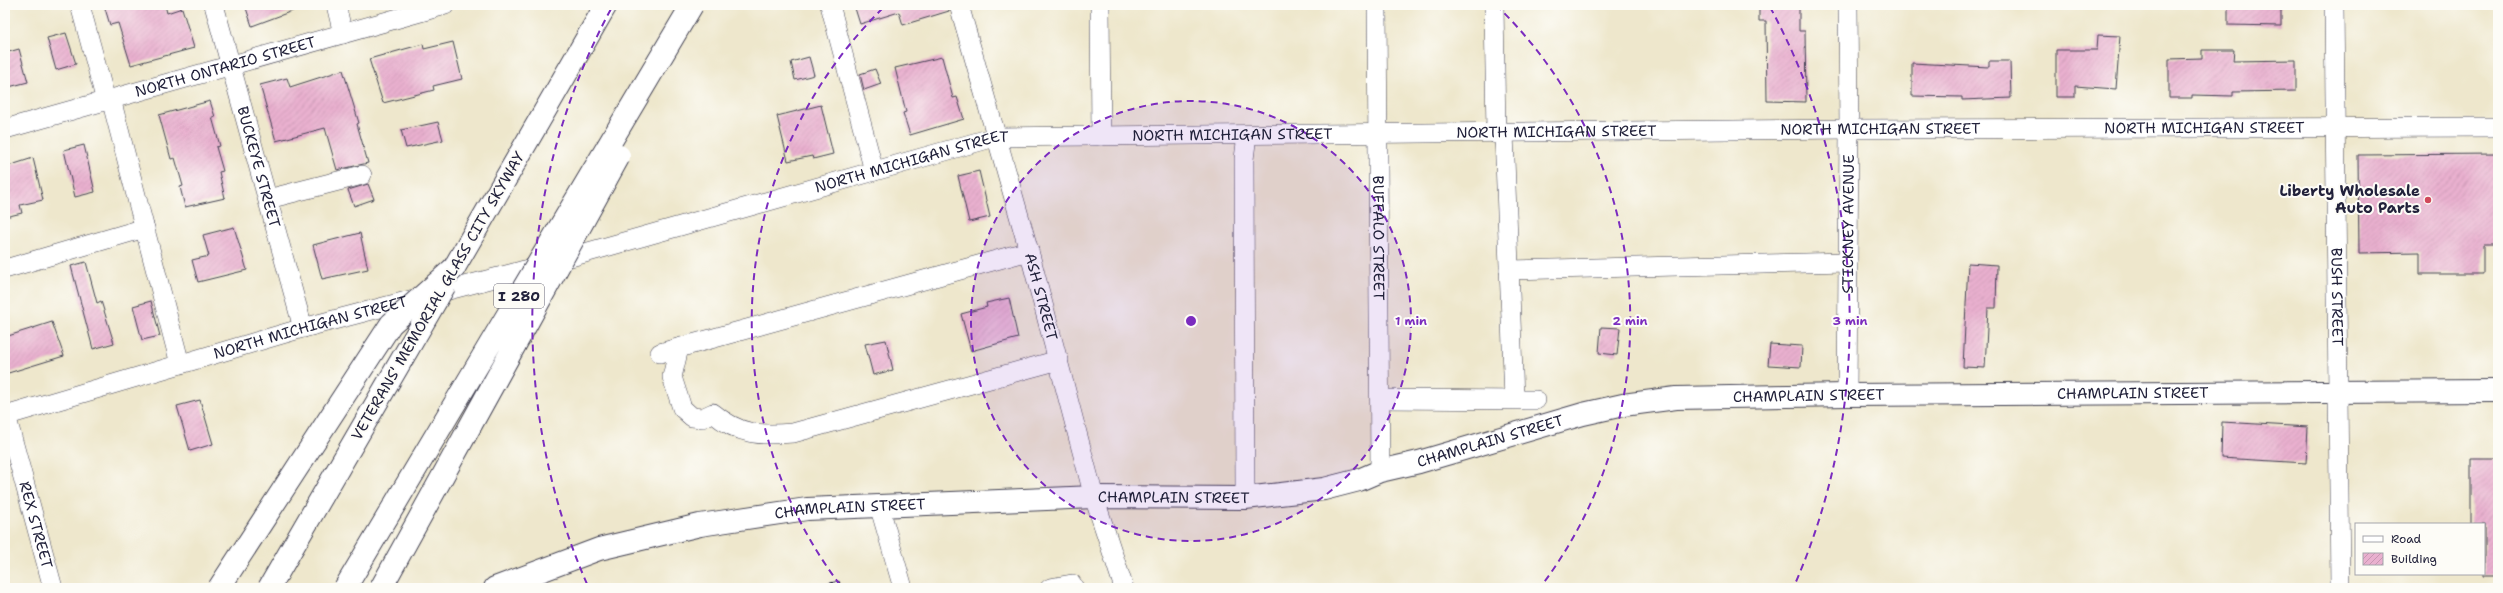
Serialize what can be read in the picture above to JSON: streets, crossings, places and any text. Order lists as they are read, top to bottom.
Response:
{
  "streets": {
    "main road": ["VETERANS' MEMORIAL GLASS CITY SKYWAY", "I 280", "CHAMPLAIN STREET"],
    "street": [
      "NORTH ONTARIO STREET",
      "NORTH MICHIGAN STREET",
      "BUCKEYE STREET",
      "STICKNEY AVENUE",
      "BUFFALO STREET",
      "ASH STREET",
      "BUSH STREET",
      "REX STREET"
    ]
  },
  "crossings": [
    ["NORTH ONTARIO STREET", "BUCKEYE STREET"],
    ["NORTH MICHIGAN STREET", "BUCKEYE STREET"],
    ["NORTH MICHIGAN STREET", "STICKNEY AVENUE"],
    ["NORTH MICHIGAN STREET", "BUFFALO STREET"],
    ["NORTH MICHIGAN STREET", "ASH STREET"],
    ["NORTH MICHIGAN STREET", "BUSH STREET"],
    ["NORTH MICHIGAN STREET", "REX STREET"],
    ["STICKNEY AVENUE", "CHAMPLAIN STREET"],
    ["BUFFALO STREET", "CHAMPLAIN STREET"],
    ["ASH STREET", "CHAMPLAIN STREET"],
    ["BUSH STREET", "CHAMPLAIN STREET"]
  ],
  "places": ["Liberty Wholesale Auto Parts"],
  "legend": ["Road", "Building"],
  "rings": ["1 min", "2 min", "3 min"]
}
